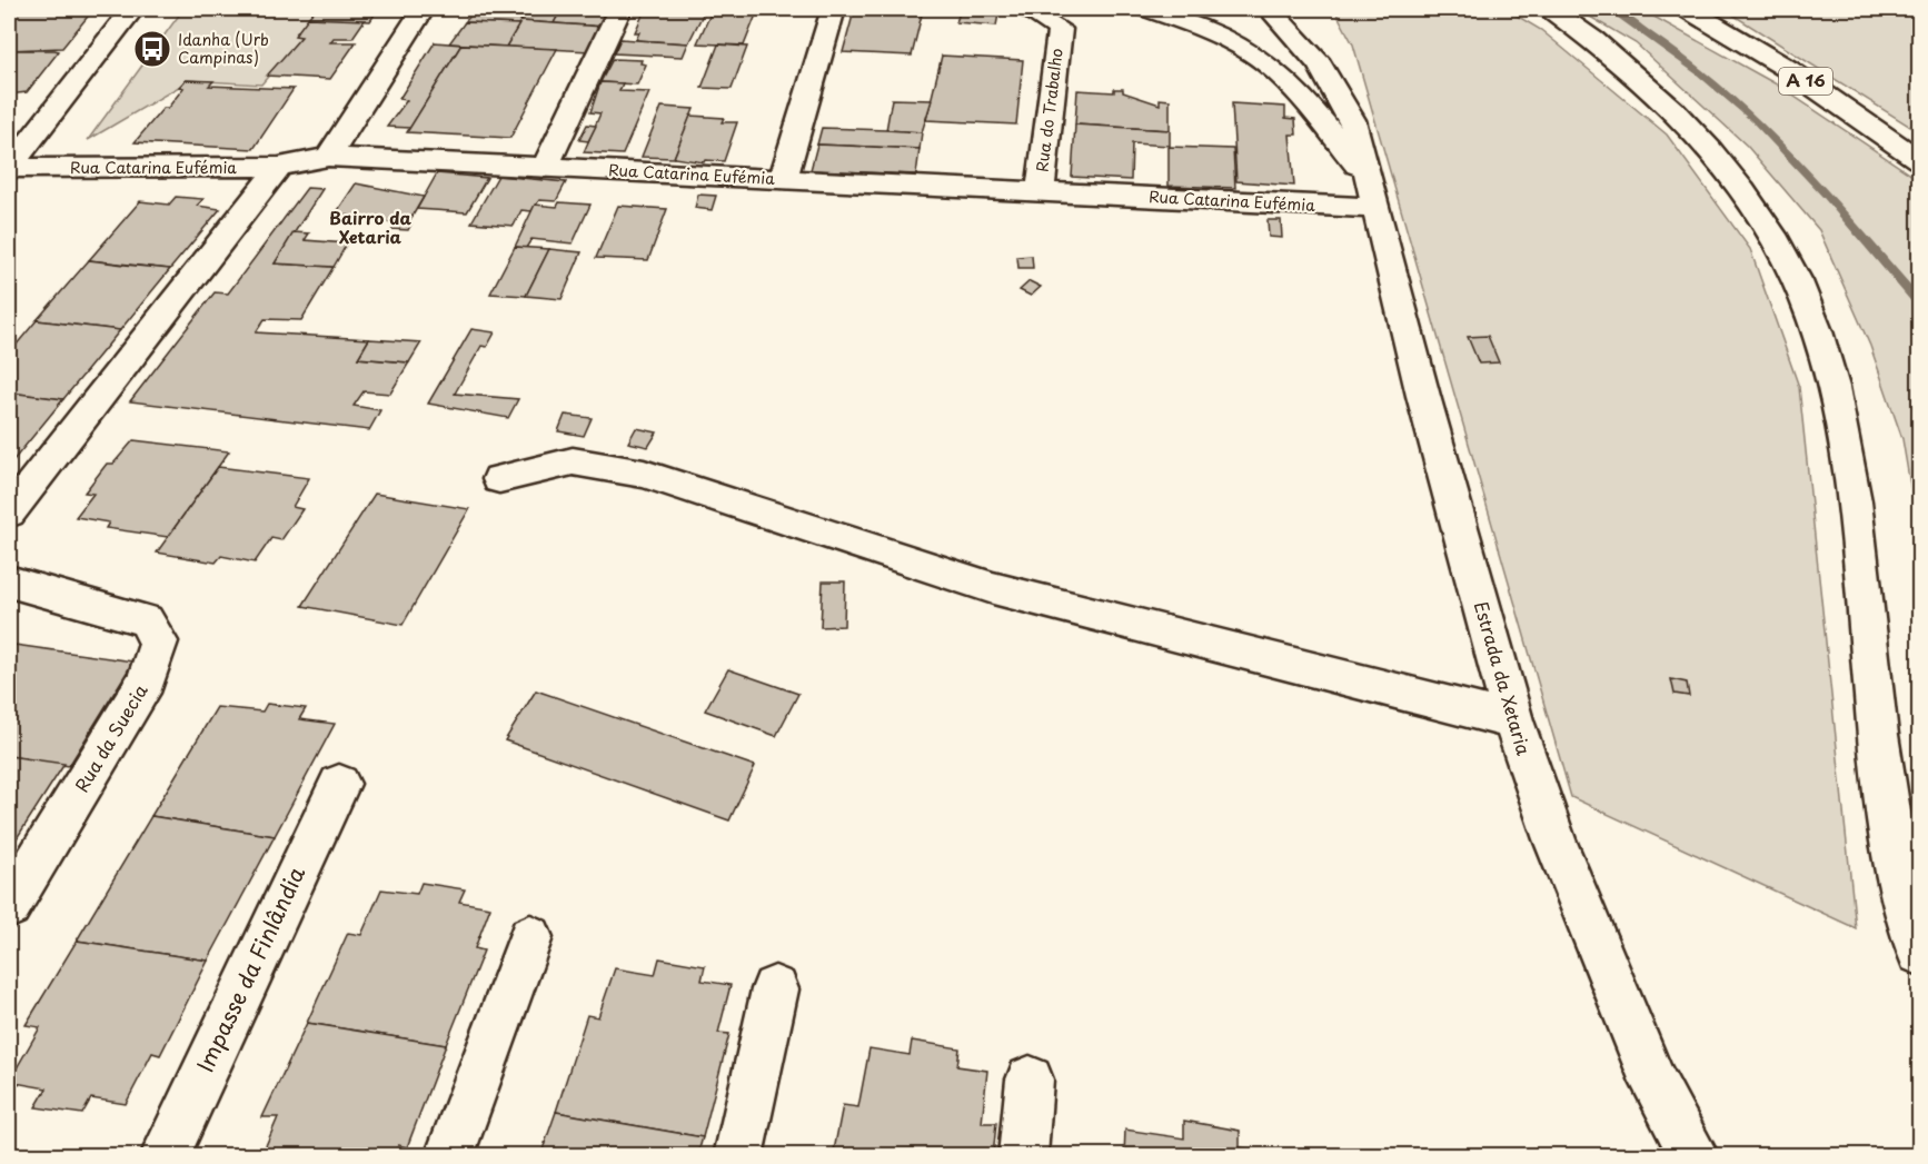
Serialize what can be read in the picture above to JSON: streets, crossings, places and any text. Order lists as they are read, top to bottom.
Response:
{
  "streets": {
    "main road": [
      "A 16",
      "Rua do Trabalho",
      "Rua Catarina Eufémia",
      "Estrada da Xetaria",
      "Rua da Suecia",
      "Impasse da Finlândia"
    ]
  },
  "crossings": [
    ["Rua do Trabalho", "Rua Catarina Eufémia"],
    ["Rua Catarina Eufémia", "Estrada da Xetaria"]
  ],
  "districts": ["Bairro da Xetaria"],
  "places": {
    "bus stop": ["Idanha (Urb Campinas)"]
  }
}
